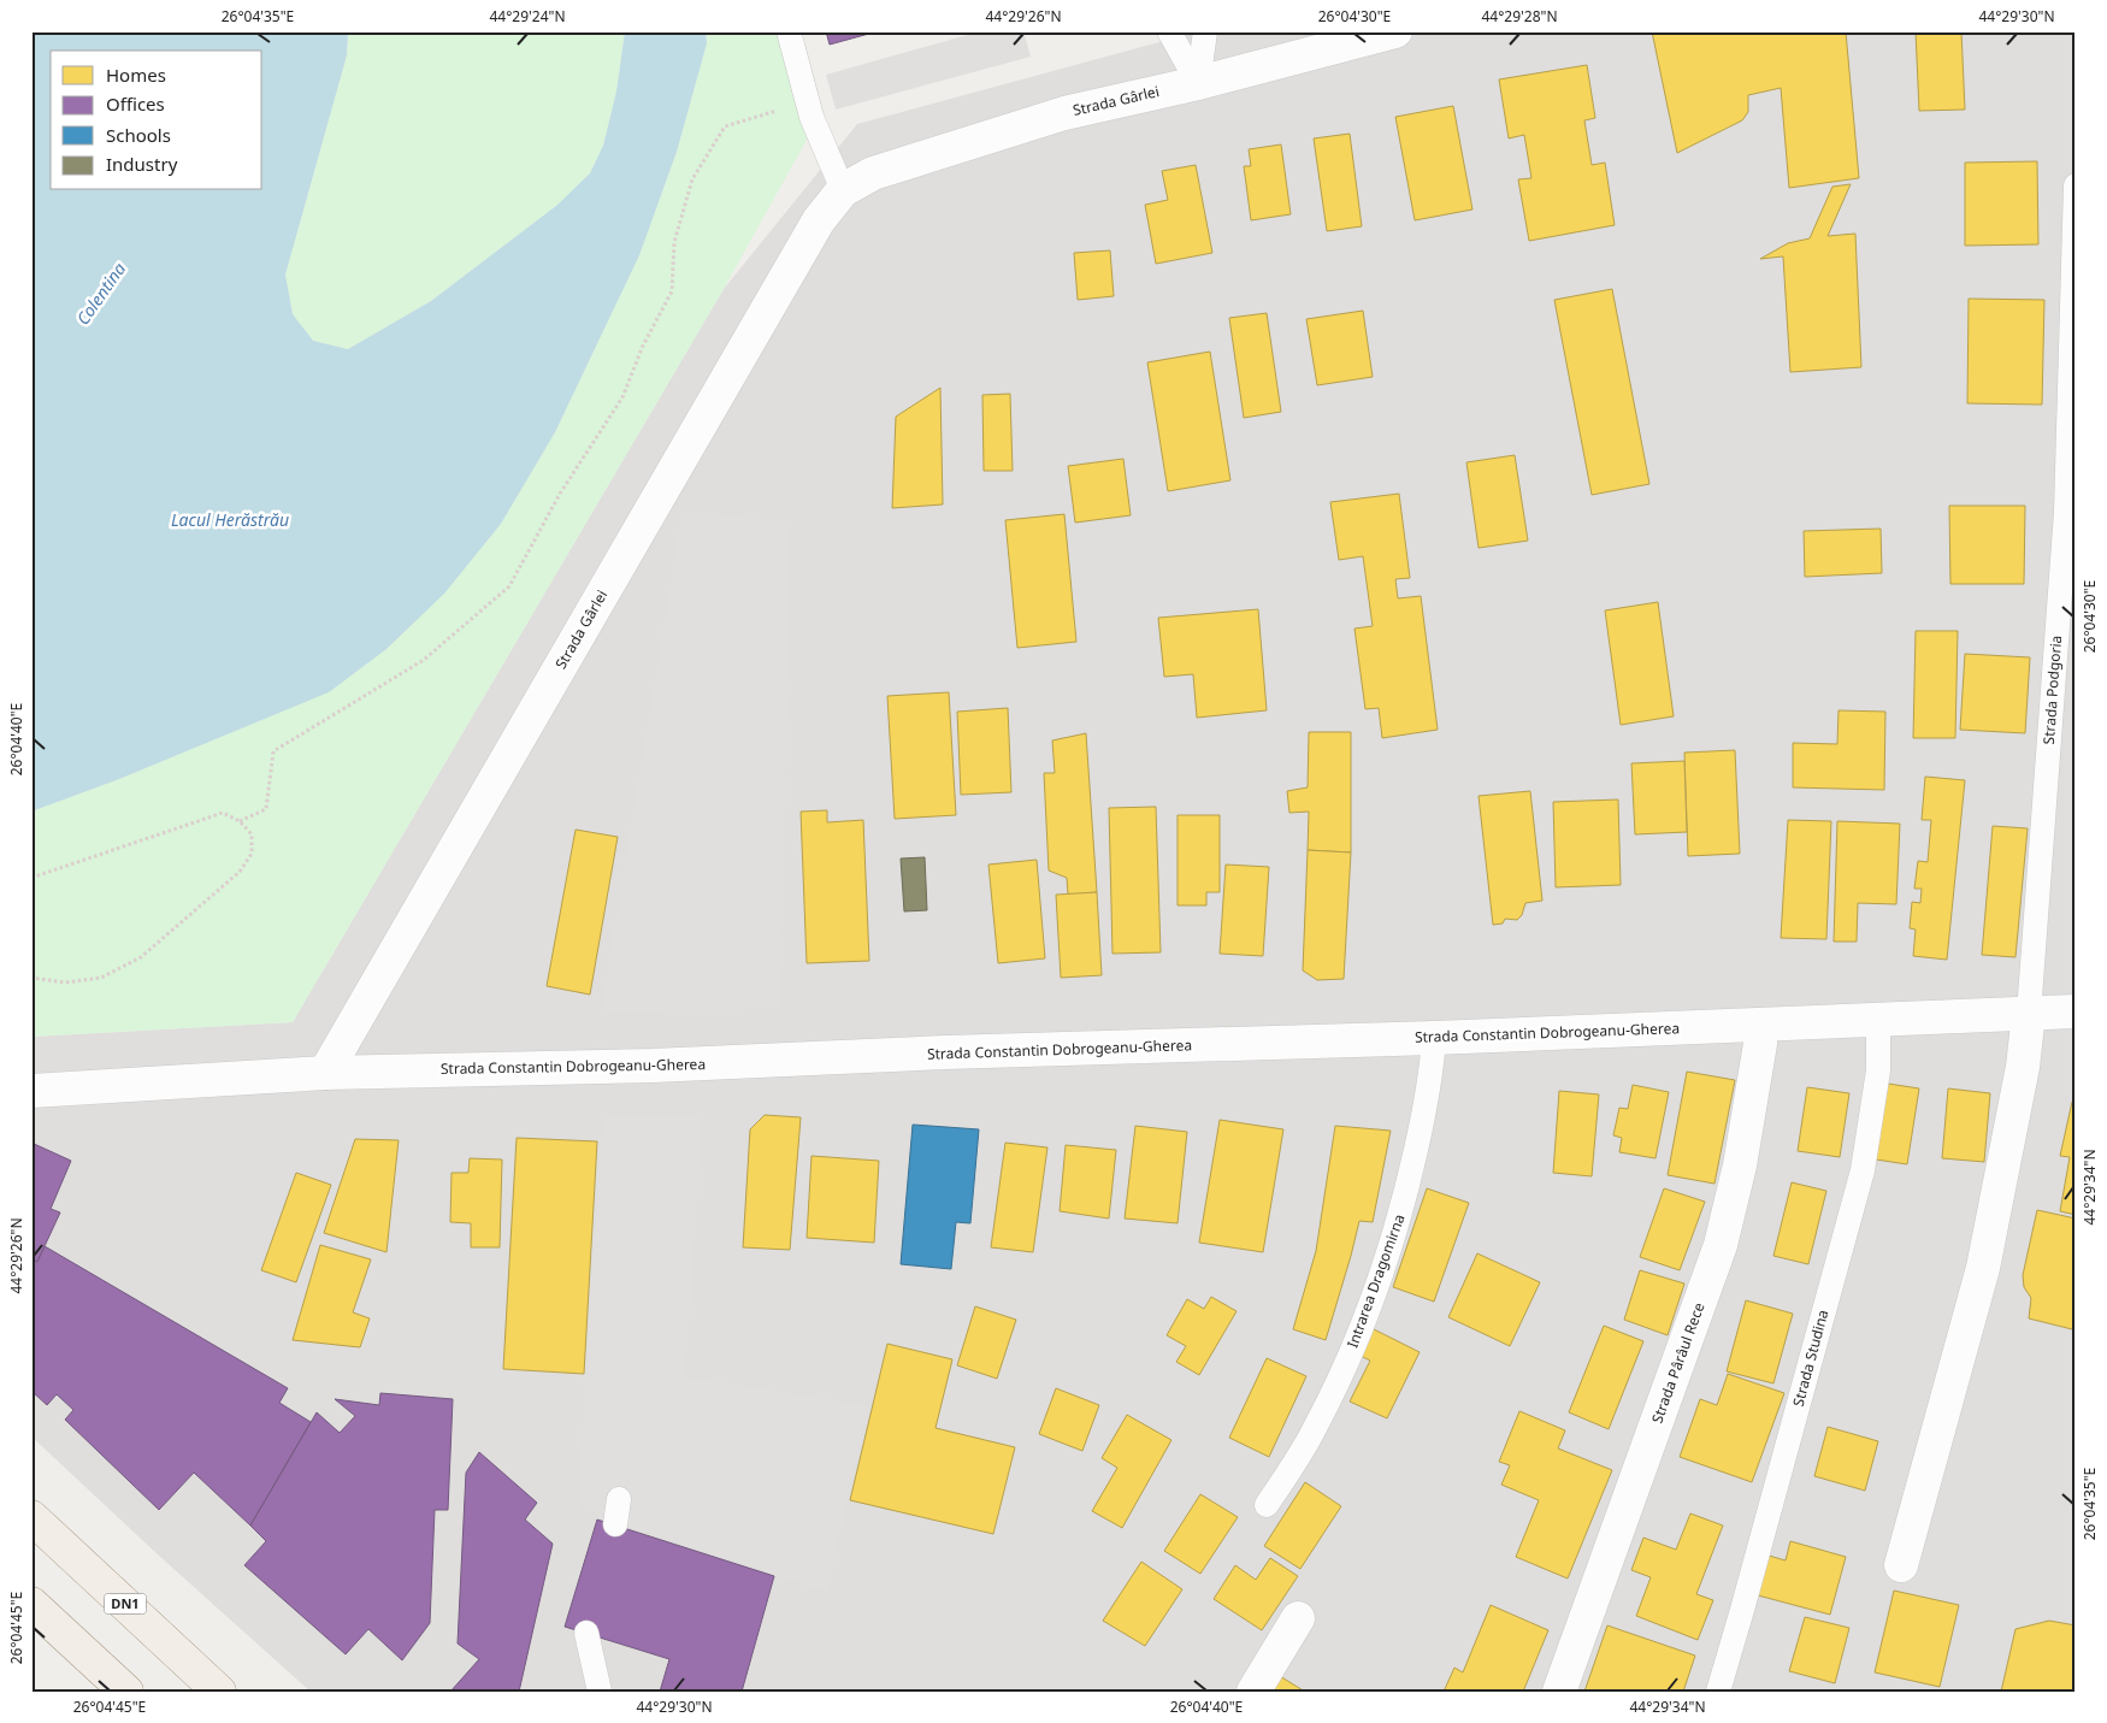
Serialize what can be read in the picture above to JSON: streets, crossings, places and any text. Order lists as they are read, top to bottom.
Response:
{
  "streets": {
    "main road": ["DN1"],
    "street": ["Strada Gârlei", "Strada Constantin Dobrogeanu-Gherea", "Strada Pârâul Rece"],
    "lane": ["Strada Podgoria", "Intrarea Dragomirna", "Strada Studina"]
  },
  "crossings": [
    ["Strada Gârlei", "Strada Constantin Dobrogeanu-Gherea"],
    ["Strada Podgoria", "Strada Constantin Dobrogeanu-Gherea"],
    ["Strada Constantin Dobrogeanu-Gherea", "Intrarea Dragomirna"],
    ["Strada Constantin Dobrogeanu-Gherea", "Strada Studina"],
    ["Strada Constantin Dobrogeanu-Gherea", "Strada Pârâul Rece"]
  ],
  "water": ["Colentina", "Lacul Herăstrău"],
  "legend": [
    "Homes",
    "Offices",
    "Schools",
    "Industry"
  ],
  "coordinates": [
    "26°04'35\"E",
    "44°29'24\"N",
    "44°29'26\"N",
    "26°04'30\"E",
    "44°29'28\"N",
    "44°29'30\"N",
    "26°04'40\"E",
    "44°29'34\"N",
    "26°04'45\"E"
  ]
}
